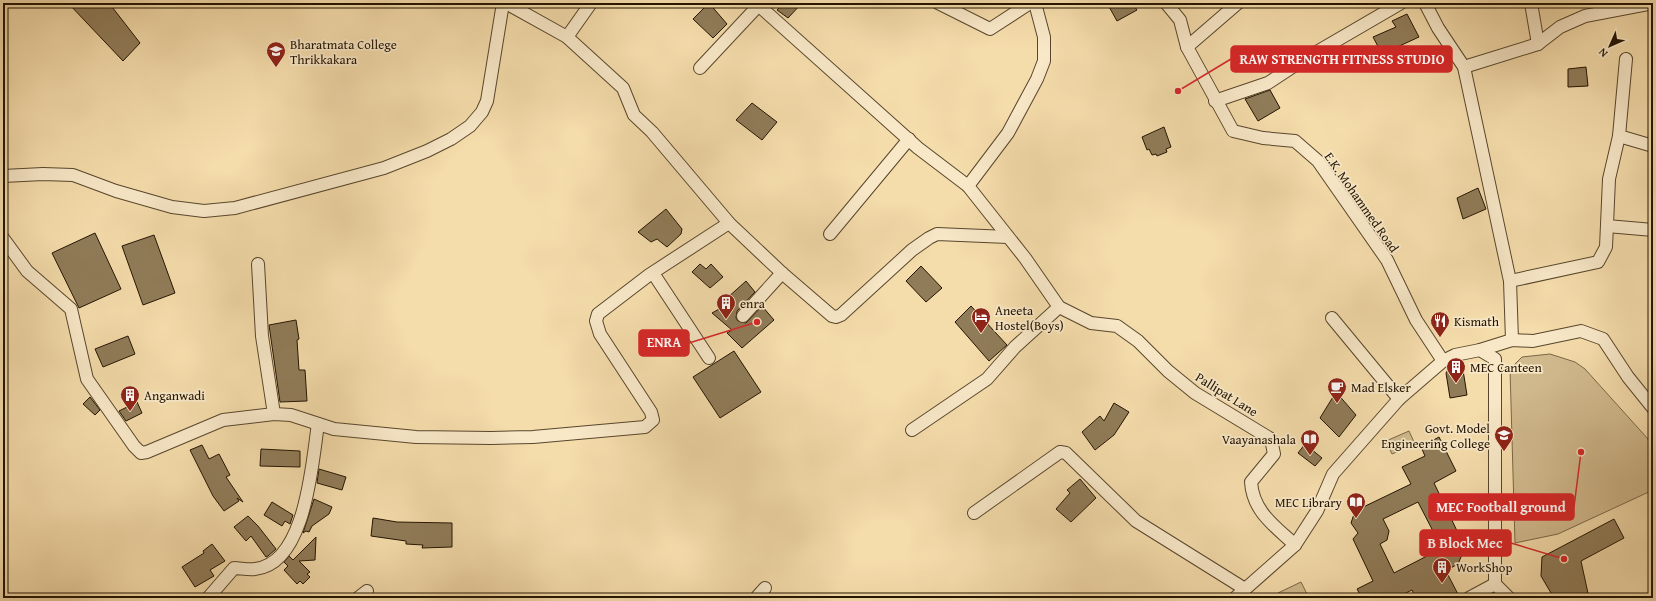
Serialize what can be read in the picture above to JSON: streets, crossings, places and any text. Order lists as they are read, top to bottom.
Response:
{
  "streets": {
    "street": ["E.K. Mohammed Road", "Pallipat Lane"]
  },
  "places": {
    "school or university": ["Bharatmata College Thrikkakara", "Govt. Model Engineering College"],
    "other": [
      "RAW STRENGTH FITNESS STUDIO",
      "ENRA",
      "MEC Football ground",
      "B Block Mec"
    ],
    "building": [
      "enra",
      "MEC Canteen",
      "Anganwadi",
      "WorkShop"
    ],
    "hotel": ["Aneeta Hostel(Boys)"],
    "restaurant": ["Kismath"],
    "cafe": ["Mad Elsker"],
    "library": ["Vaayanashala", "MEC Library"]
  },
  "north": "bottom left"
}
